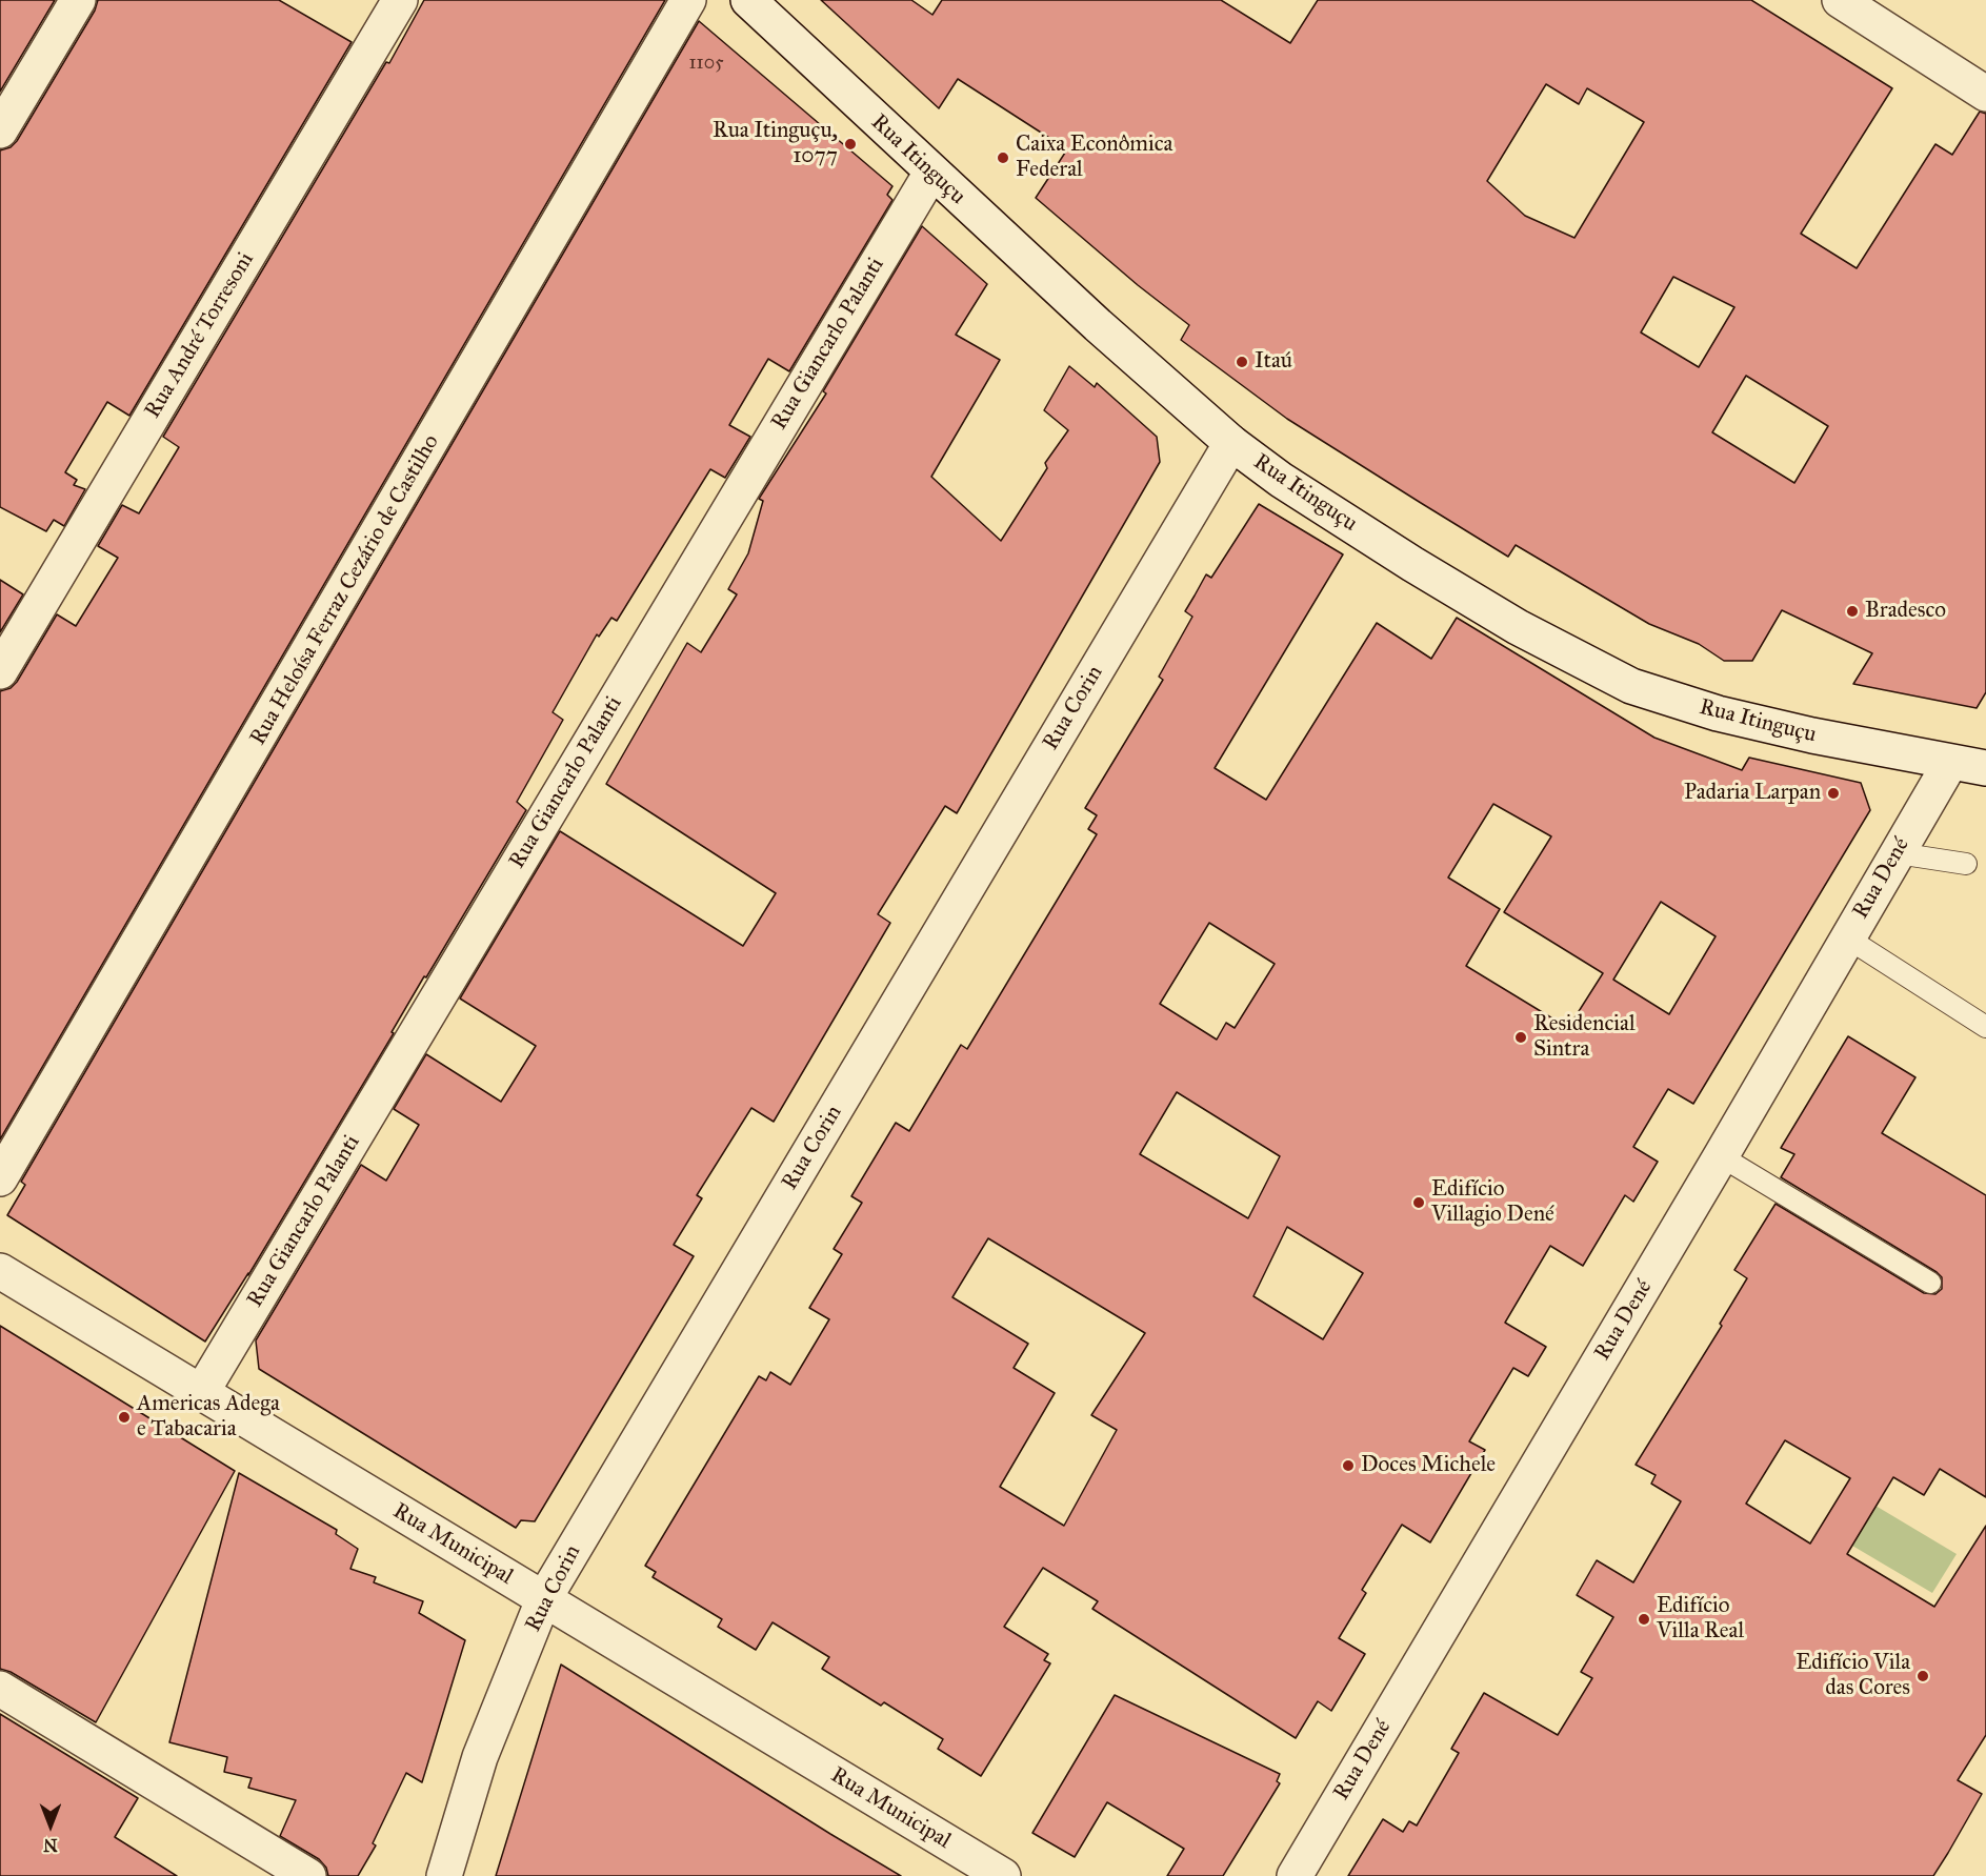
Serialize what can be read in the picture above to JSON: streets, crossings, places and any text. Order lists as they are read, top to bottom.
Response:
{
  "streets": {
    "street": [
      "Rua Itinguçu",
      "Rua André Torresoni",
      "Rua Giancarlo Palanti",
      "Rua Heloísa Ferraz Cezário de Castilho",
      "Rua Corin",
      "Rua Dené",
      "Rua Municipal"
    ]
  },
  "crossings": [
    ["Rua Itinguçu", "Rua Giancarlo Palanti"],
    ["Rua Itinguçu", "Rua Corin"],
    ["Rua Itinguçu", "Rua Dené"],
    ["Rua Giancarlo Palanti", "Rua Municipal"],
    ["Rua Corin", "Rua Municipal"]
  ],
  "places": [
    "Rua Itinguçu, 1077",
    "Caixa Econômica Federal",
    "Itaú",
    "Bradesco",
    "Padaria Larpan",
    "Residencial Sintra",
    "Edifício Villagio Dené",
    "Americas Adega e Tabacaria",
    "Doces Michele",
    "Edifício Villa Real",
    "Edifício Vila das Cores"
  ],
  "house_numbers": ["1105"],
  "north": "bottom"
}
